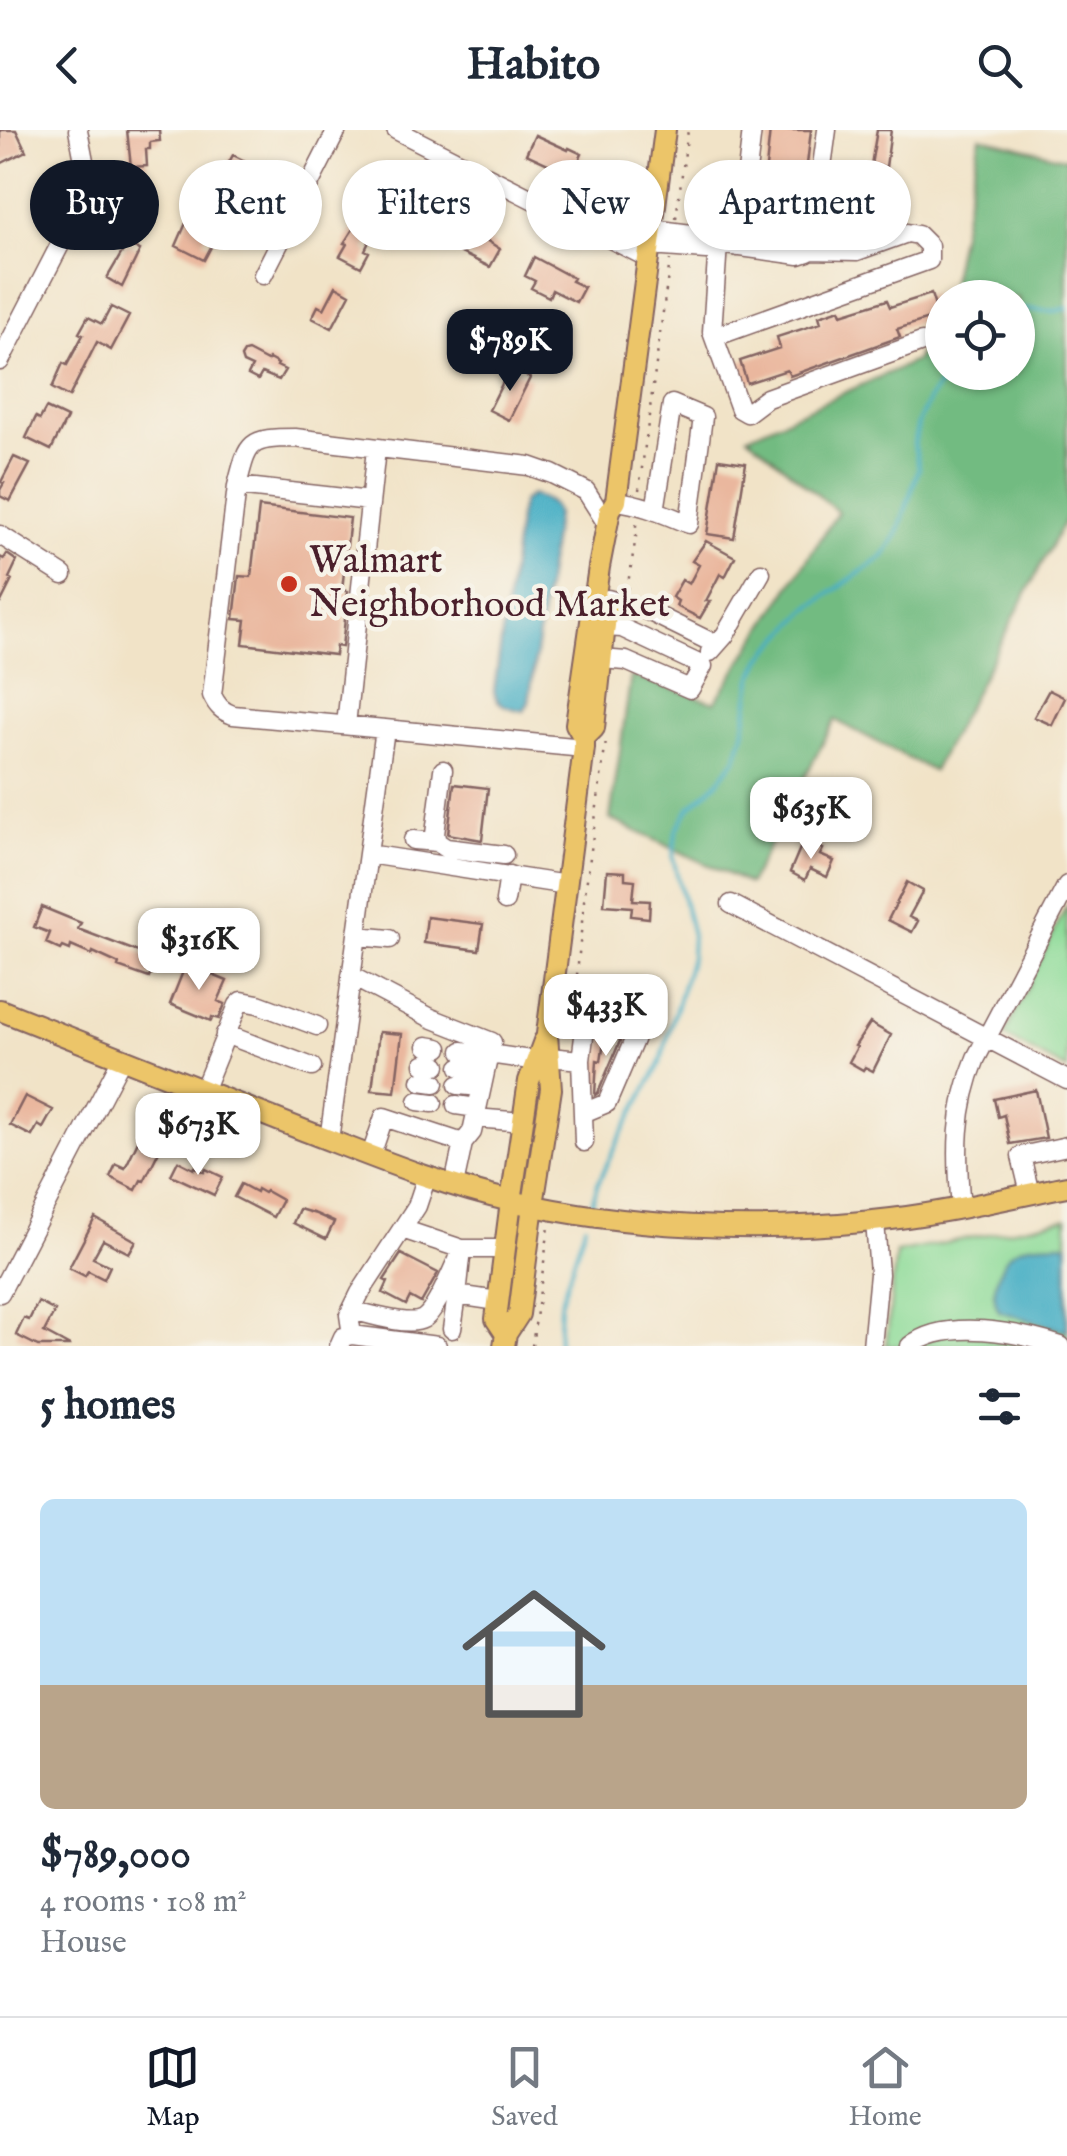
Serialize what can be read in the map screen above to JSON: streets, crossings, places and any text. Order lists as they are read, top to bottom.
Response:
{
  "places": ["Walmart Neighborhood Market"],
  "page": {
    "header": "Habito",
    "chip": [
      "Buy",
      "Rent",
      "Filters",
      "New",
      "Apartment"
    ],
    "price": [
      "$789K",
      "$635K",
      "$316K",
      "$433K",
      "$673K"
    ],
    "heading": "5 homes",
    "list": [
      {
        "name": "$789,000",
        "note": "4 rooms · 108 m² · House"
      }
    ],
    "tabs": ["Map", "Saved", "Home"]
  }
}
